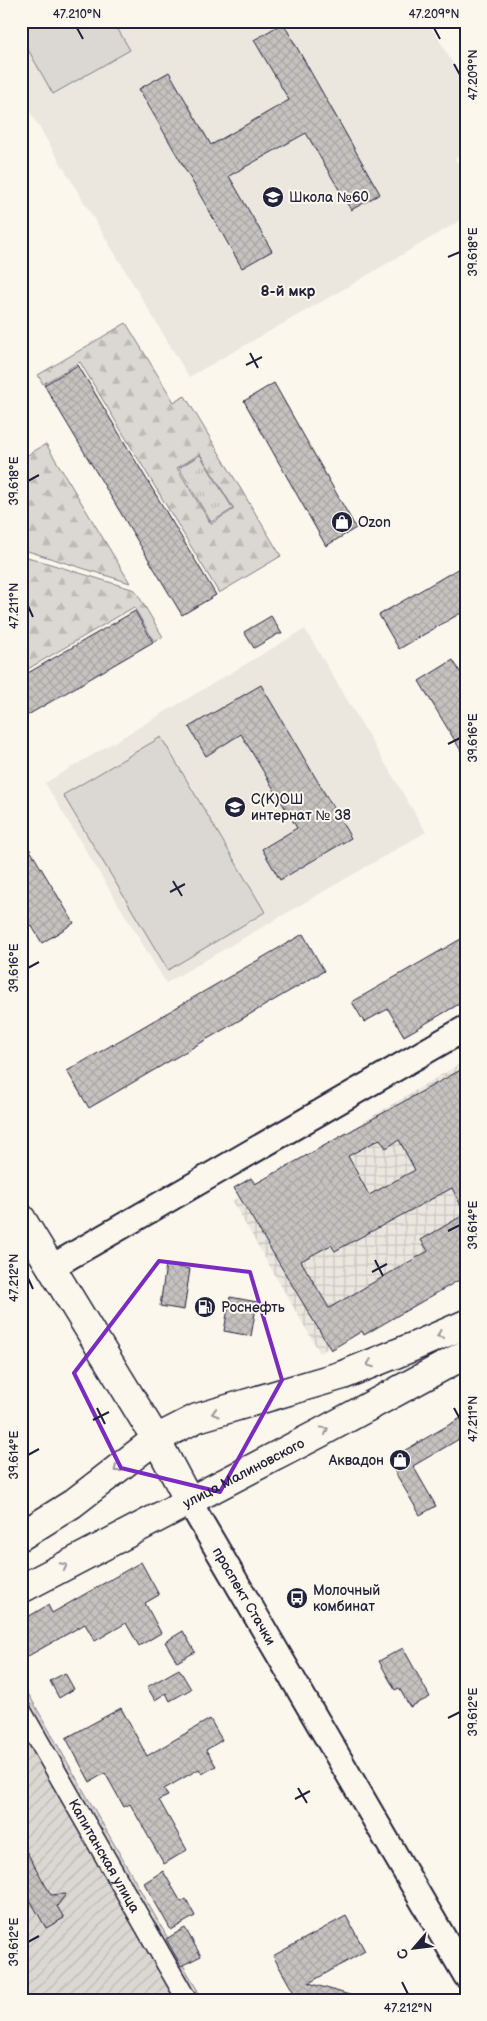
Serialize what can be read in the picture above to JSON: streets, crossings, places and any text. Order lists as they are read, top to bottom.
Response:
{
  "streets": {
    "main road": ["улица Малиновского", "проспект Стачки"],
    "street": ["Капитанская улица"]
  },
  "crossings": [
    ["улица Малиновского", "проспект Стачки"]
  ],
  "districts": ["8-й мкр"],
  "places": {
    "school or university": ["Школа №60", "С(К)ОШ интернат № 38"],
    "shop": ["Ozon", "Аквадон"],
    "fuel station": ["Роснефть"],
    "bus stop": ["Молочный комбинат"]
  },
  "north": "bottom left",
  "coordinates": [
    "47.210°N",
    "47.209°N",
    "39.618°E",
    "47.211°N",
    "39.616°E",
    "39.614°E",
    "47.212°N",
    "39.612°E"
  ]
}
